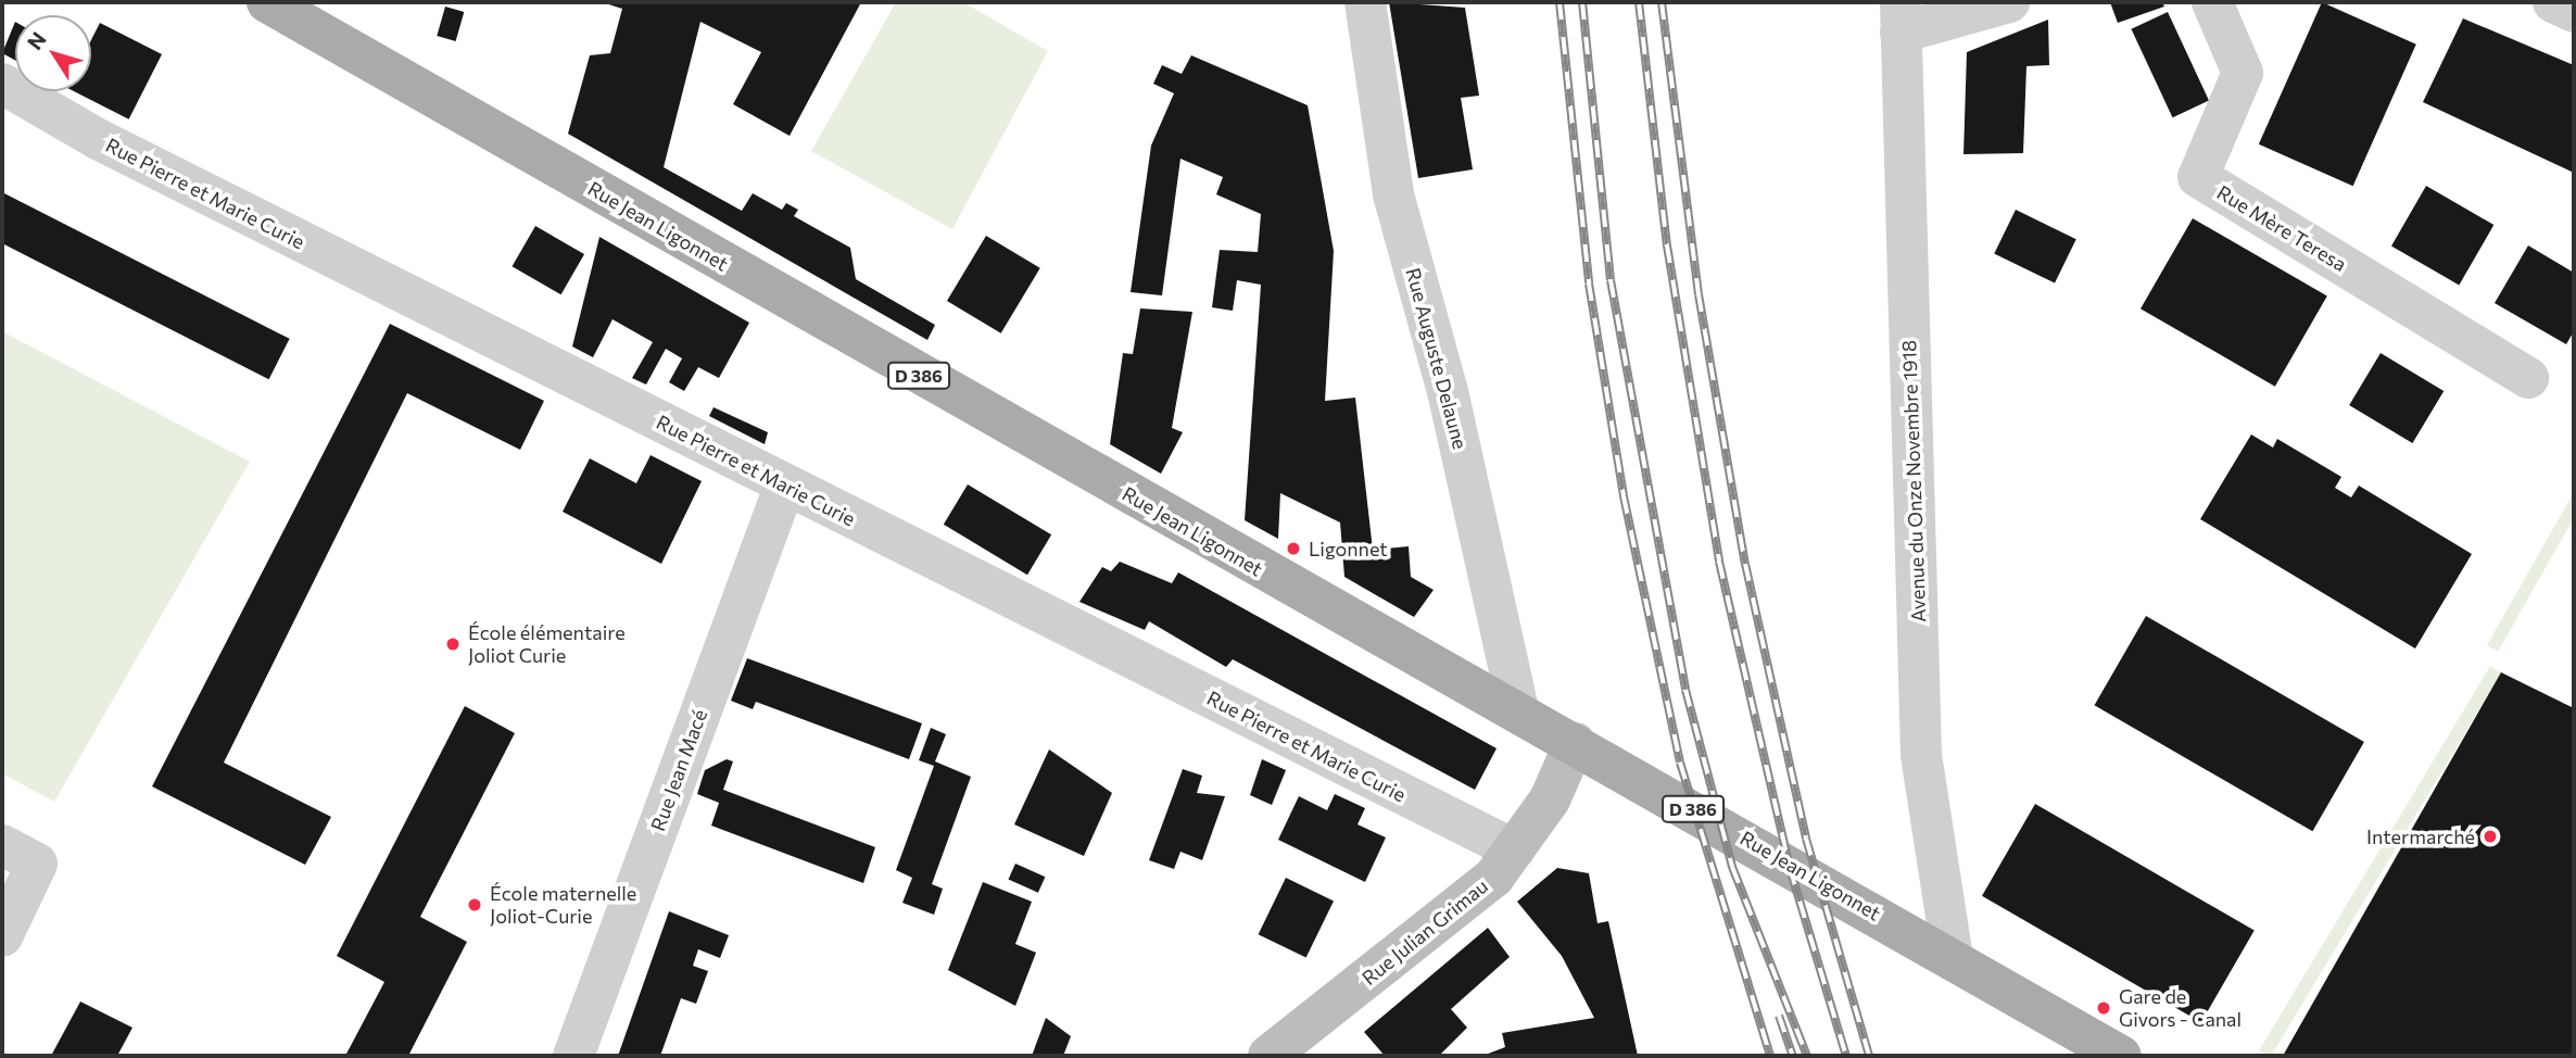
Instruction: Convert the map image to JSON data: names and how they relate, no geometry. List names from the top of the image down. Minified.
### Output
{"streets":{"main road":["Rue Jean Ligonnet","D 386"],"street":["Rue Pierre et Marie Curie","Rue Mère Teresa","Rue Auguste Delaune","Avenue du Onze Novembre 1918","Rue Jean Macé","Rue Julian Grimau"]},"crossings":[["Rue Pierre et Marie Curie","Rue Jean Macé"],["Rue Pierre et Marie Curie","Rue Julian Grimau"],["Rue Jean Ligonnet","Rue Auguste Delaune"],["Rue Jean Ligonnet","Avenue du Onze Novembre 1918"],["Rue Jean Ligonnet","Rue Julian Grimau"]],"places":["Ligonnet","École élémentaire Joliot Curie","Intermarché","École maternelle Joliot-Curie","Gare de Givors - Canal"],"north":"top left"}
